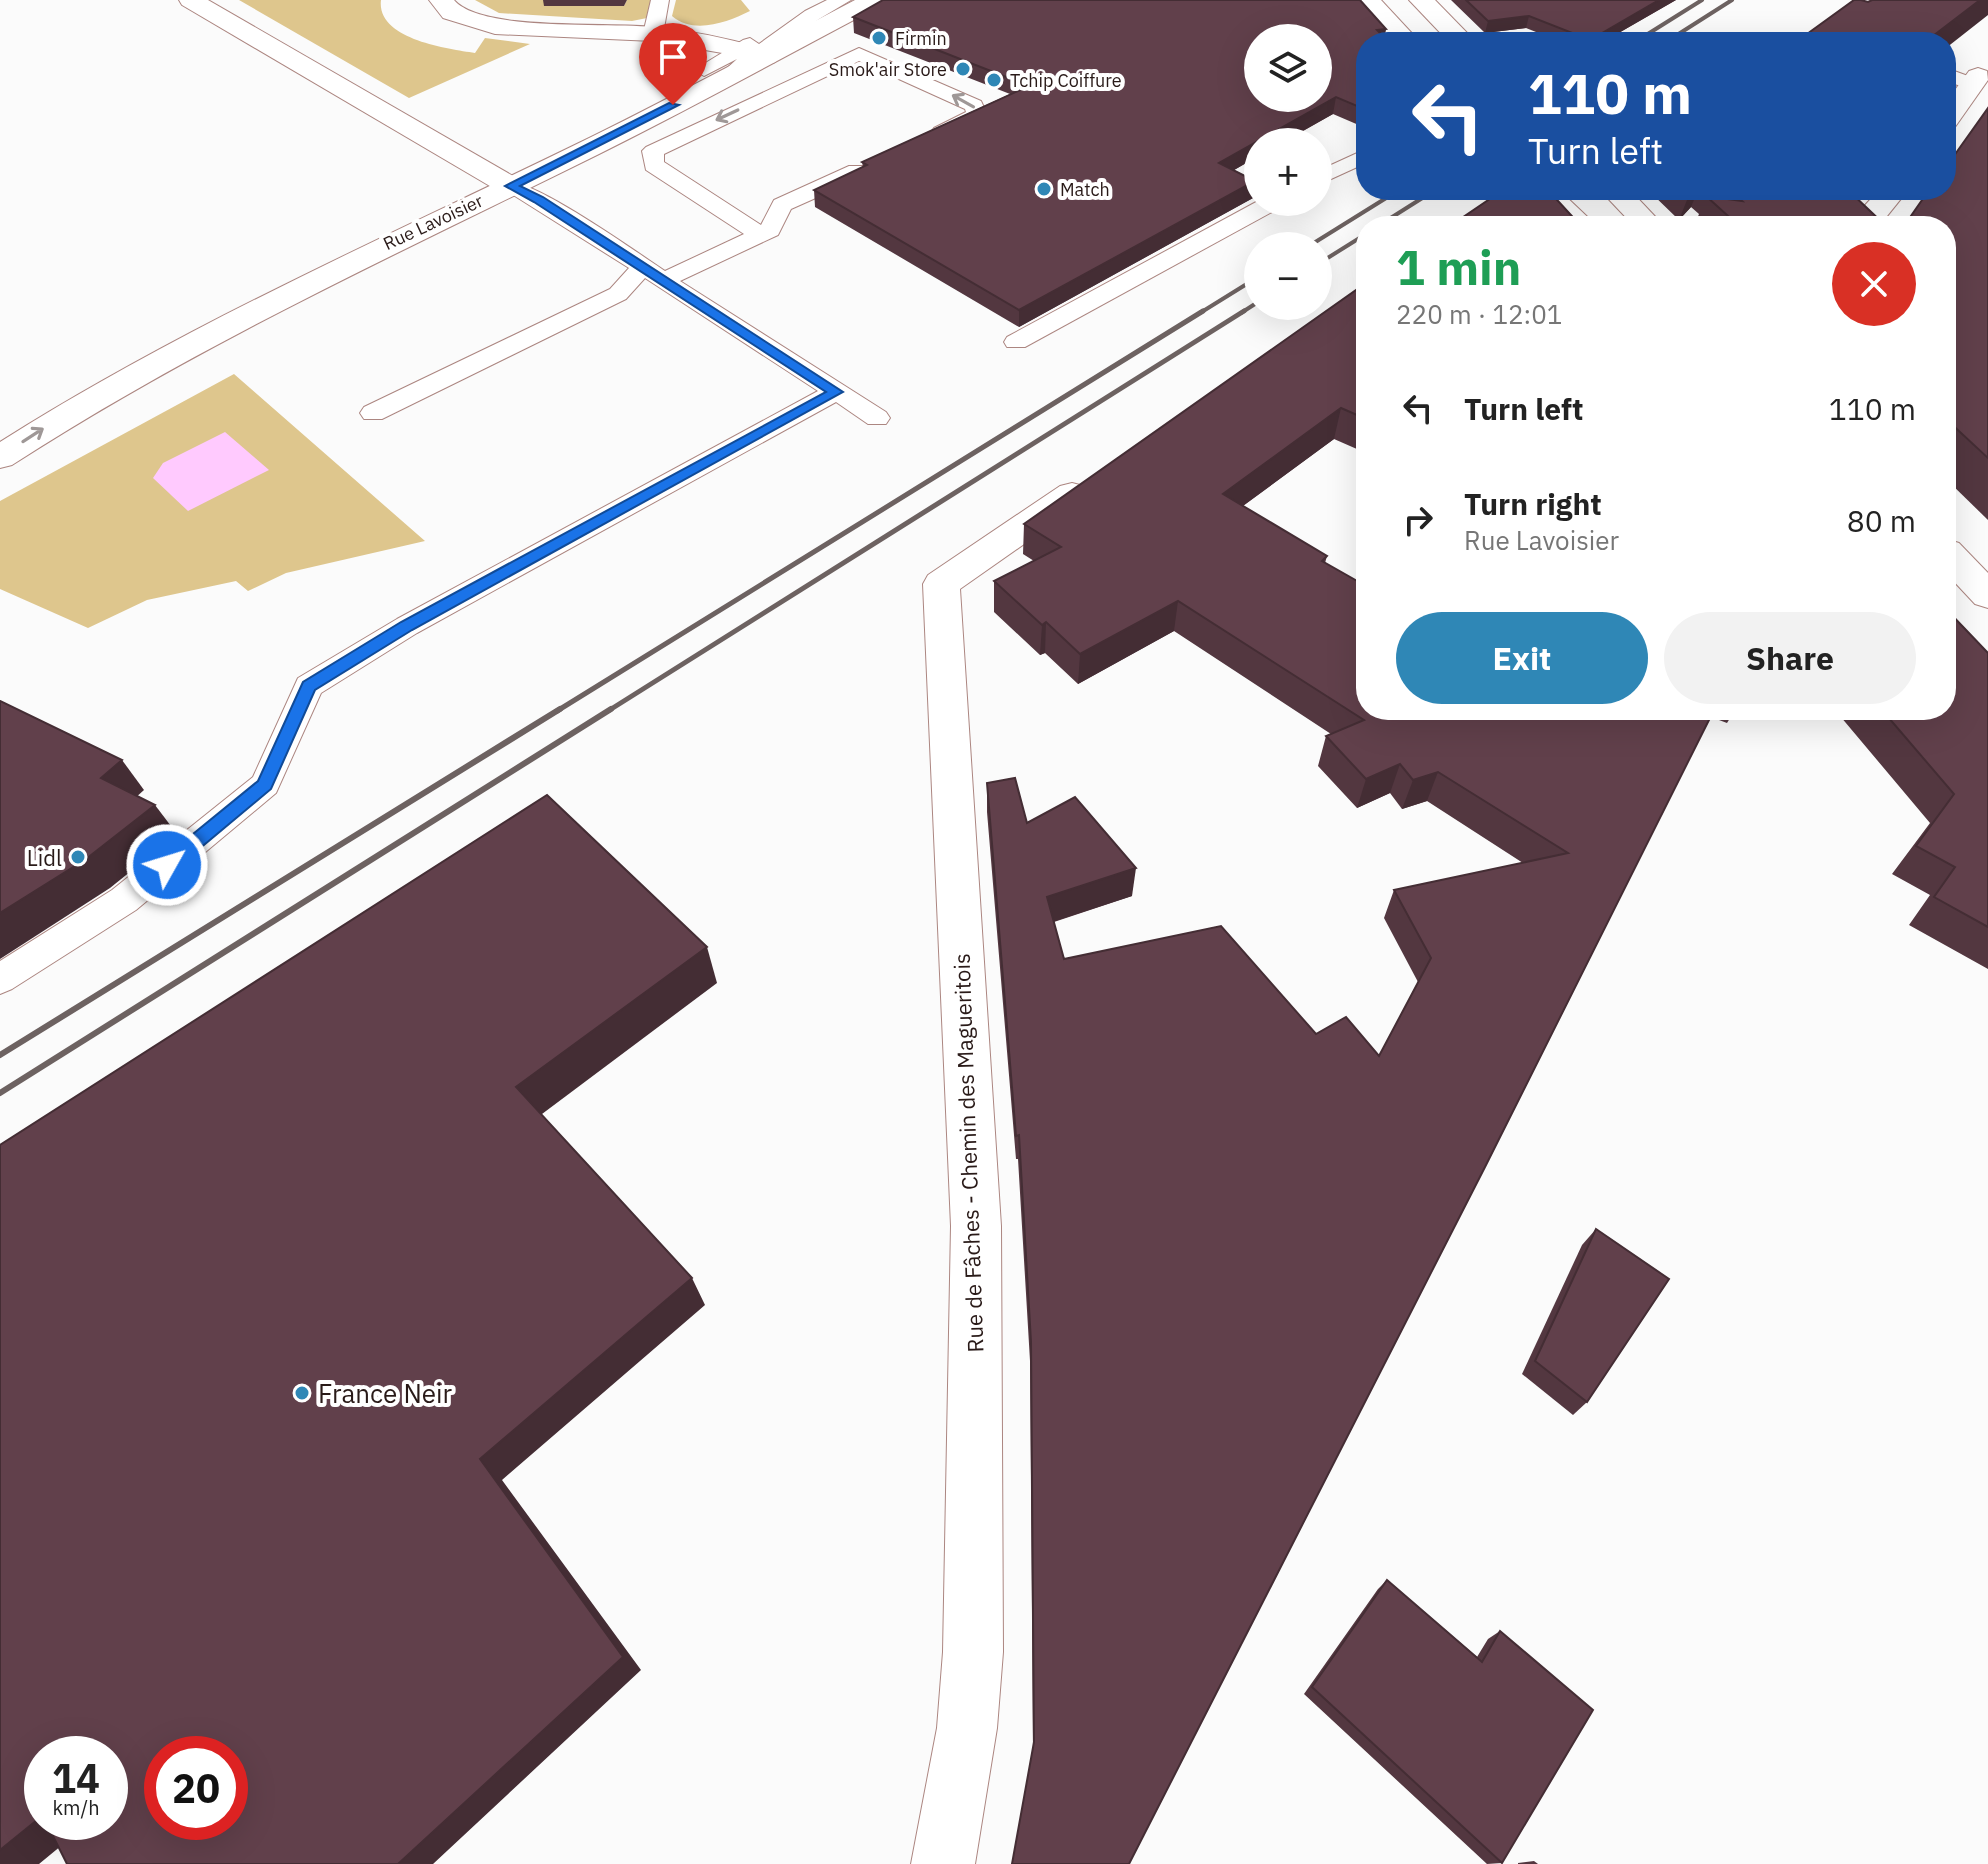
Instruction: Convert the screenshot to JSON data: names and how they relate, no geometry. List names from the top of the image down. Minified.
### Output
{"streets":{"street":["Rue Lavoisier","Rue de Fâches - Chemin des Magueritois"]},"places":["Firmin","Smok'air Store","Tchip Coiffure","Match","Lidl","France Neir"],"page":{"map_buttons":["+","−"],"turn":["110 m","Turn left"],"heading":["1 min","220 m · 12:01"],"list":[{"name":"Turn left","value":"110 m"},{"name":"Turn right","note":"Rue Lavoisier","value":"80 m"}],"buttons":["Exit","Share"],"speed":"14 km/h","limit":"20"}}
